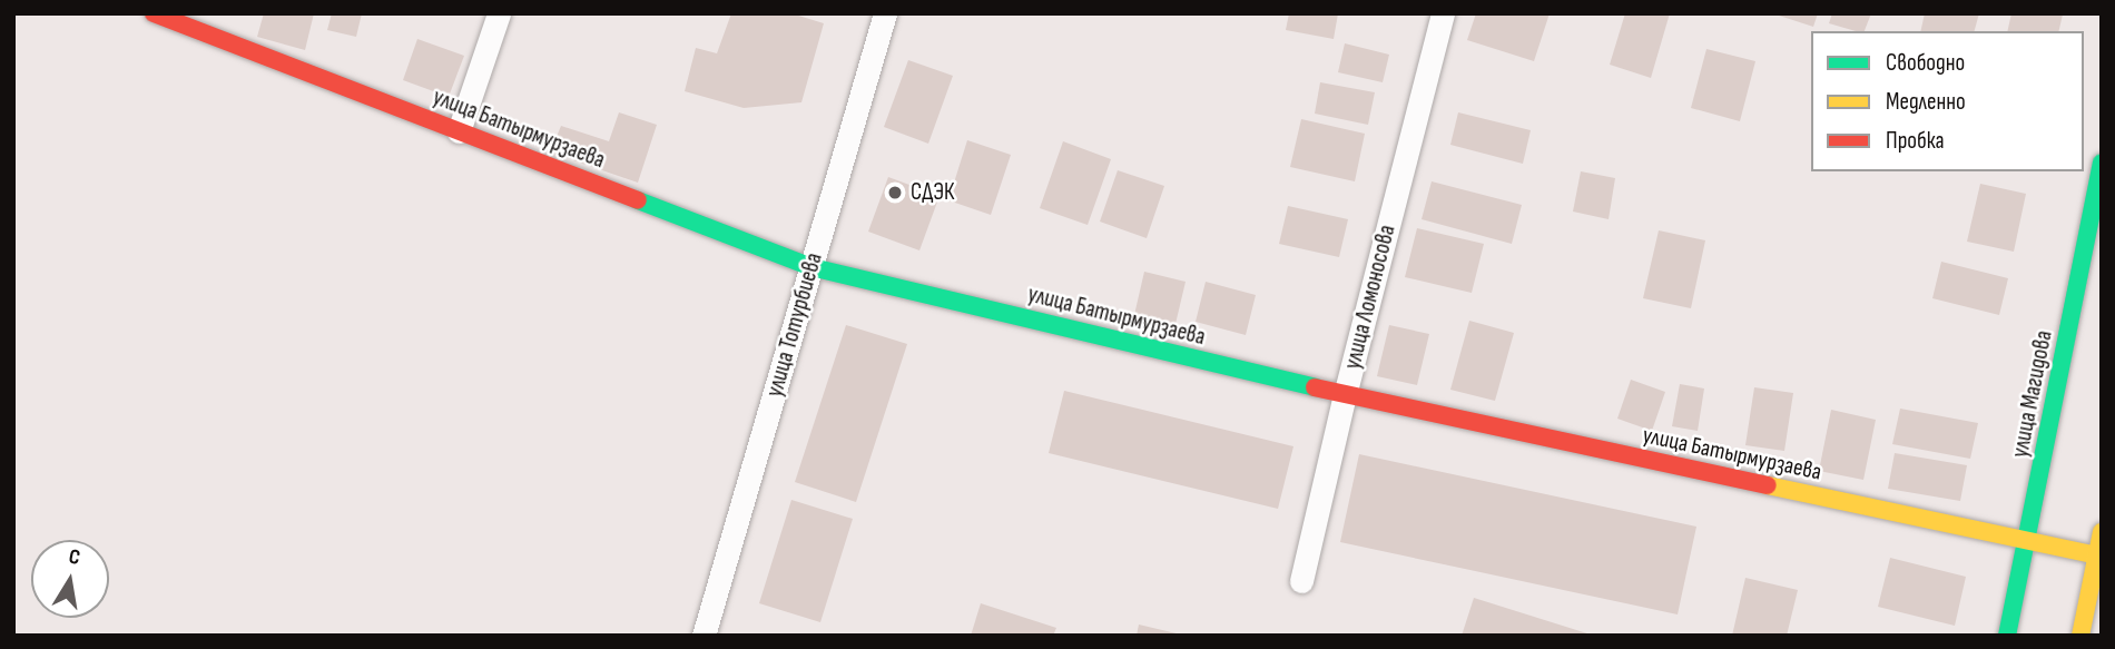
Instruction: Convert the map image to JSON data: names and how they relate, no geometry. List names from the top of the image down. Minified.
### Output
{"streets":{"street":["улица Батырмурзаева","улица Ломоносова","улица Тотурбиева","улица Магидова"]},"crossings":[["улица Батырмурзаева","улица Ломоносова"],["улица Батырмурзаева","улица Тотурбиева"],["улица Батырмурзаева","улица Магидова"]],"places":["СДЭК"],"legend":["Свободно","Медленно","Пробка"],"north":"top"}
